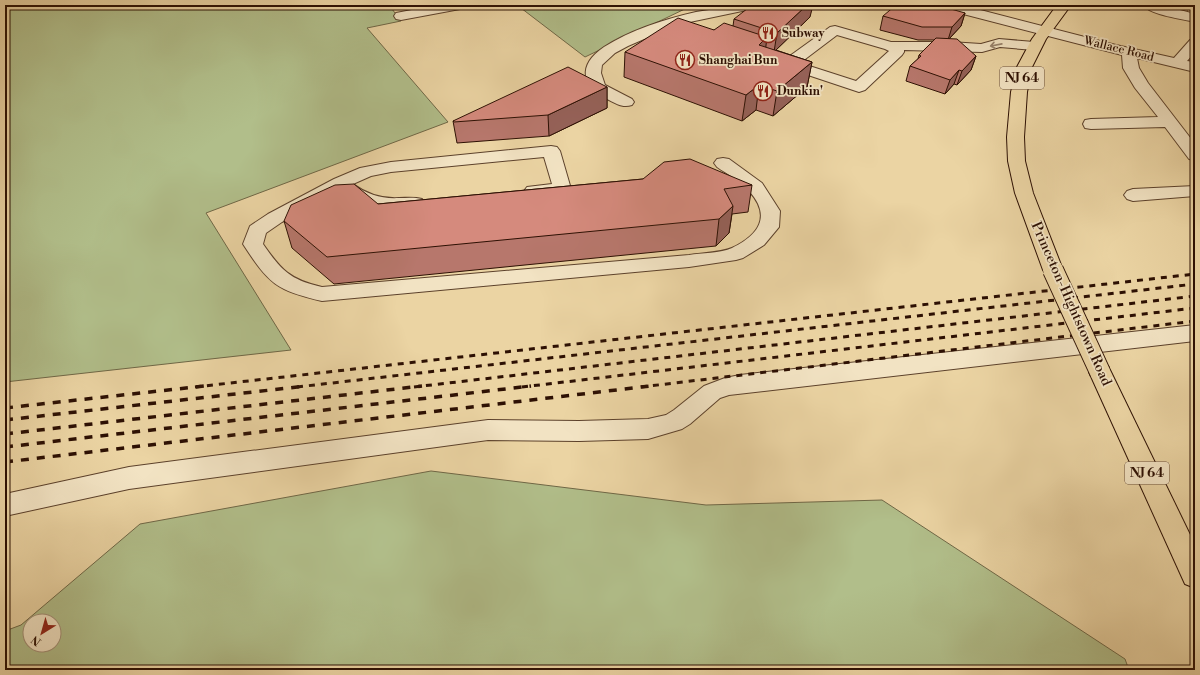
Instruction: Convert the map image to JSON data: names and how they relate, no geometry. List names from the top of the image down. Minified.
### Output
{"streets":{"main road":["NJ 64","Princeton-Hightstown Road"],"street":["Wallace Road"]},"crossings":[["Wallace Road","Princeton-Hightstown Road"]],"places":{"restaurant":["Subway","Shanghai Bun","Dunkin'"]},"north":"bottom left"}
